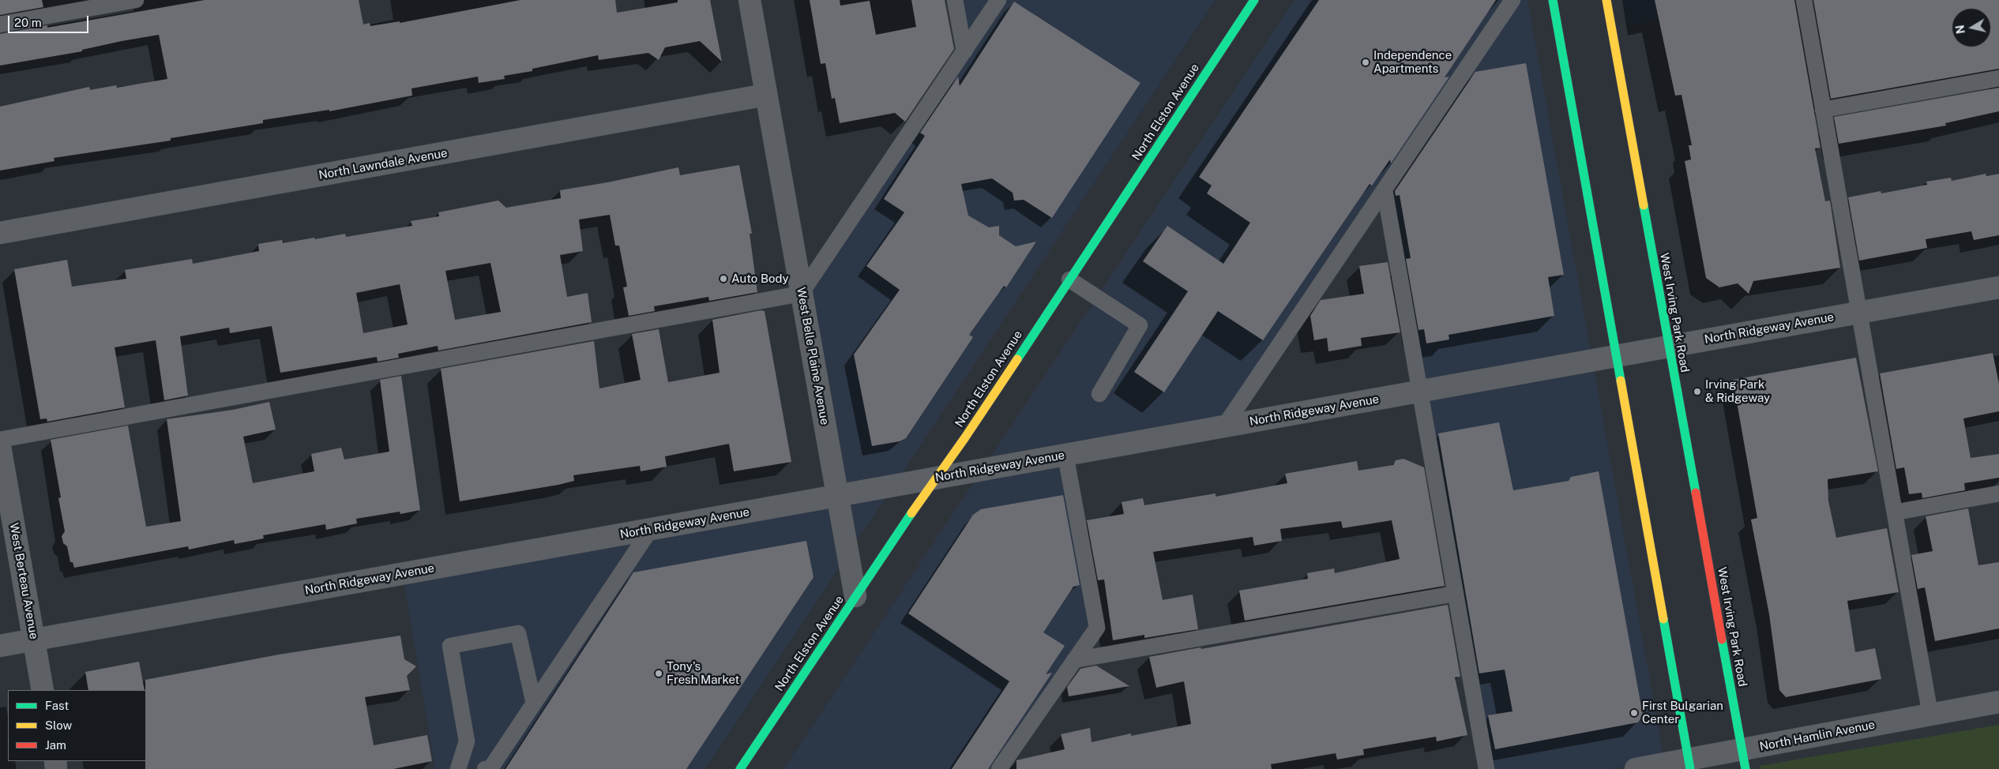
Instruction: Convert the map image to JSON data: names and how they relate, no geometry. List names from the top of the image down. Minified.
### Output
{"streets":{"main road":["North Elston Avenue","West Irving Park Road"],"street":["North Lawndale Avenue","North Ridgeway Avenue","West Belle Plaine Avenue","West Berteau Avenue","North Hamlin Avenue"]},"crossings":[["North Elston Avenue","North Ridgeway Avenue"],["North Elston Avenue","West Belle Plaine Avenue"],["North Lawndale Avenue","West Belle Plaine Avenue"],["West Irving Park Road","North Ridgeway Avenue"],["West Irving Park Road","North Hamlin Avenue"],["North Ridgeway Avenue","West Belle Plaine Avenue"],["North Ridgeway Avenue","West Berteau Avenue"]],"places":["Independence Apartments","Auto Body","Irving Park & Ridgeway","Tony's Fresh Market","First Bulgarian Center"],"legend":["Fast","Slow","Jam"],"scale_bar":"20 m","north":"left"}
